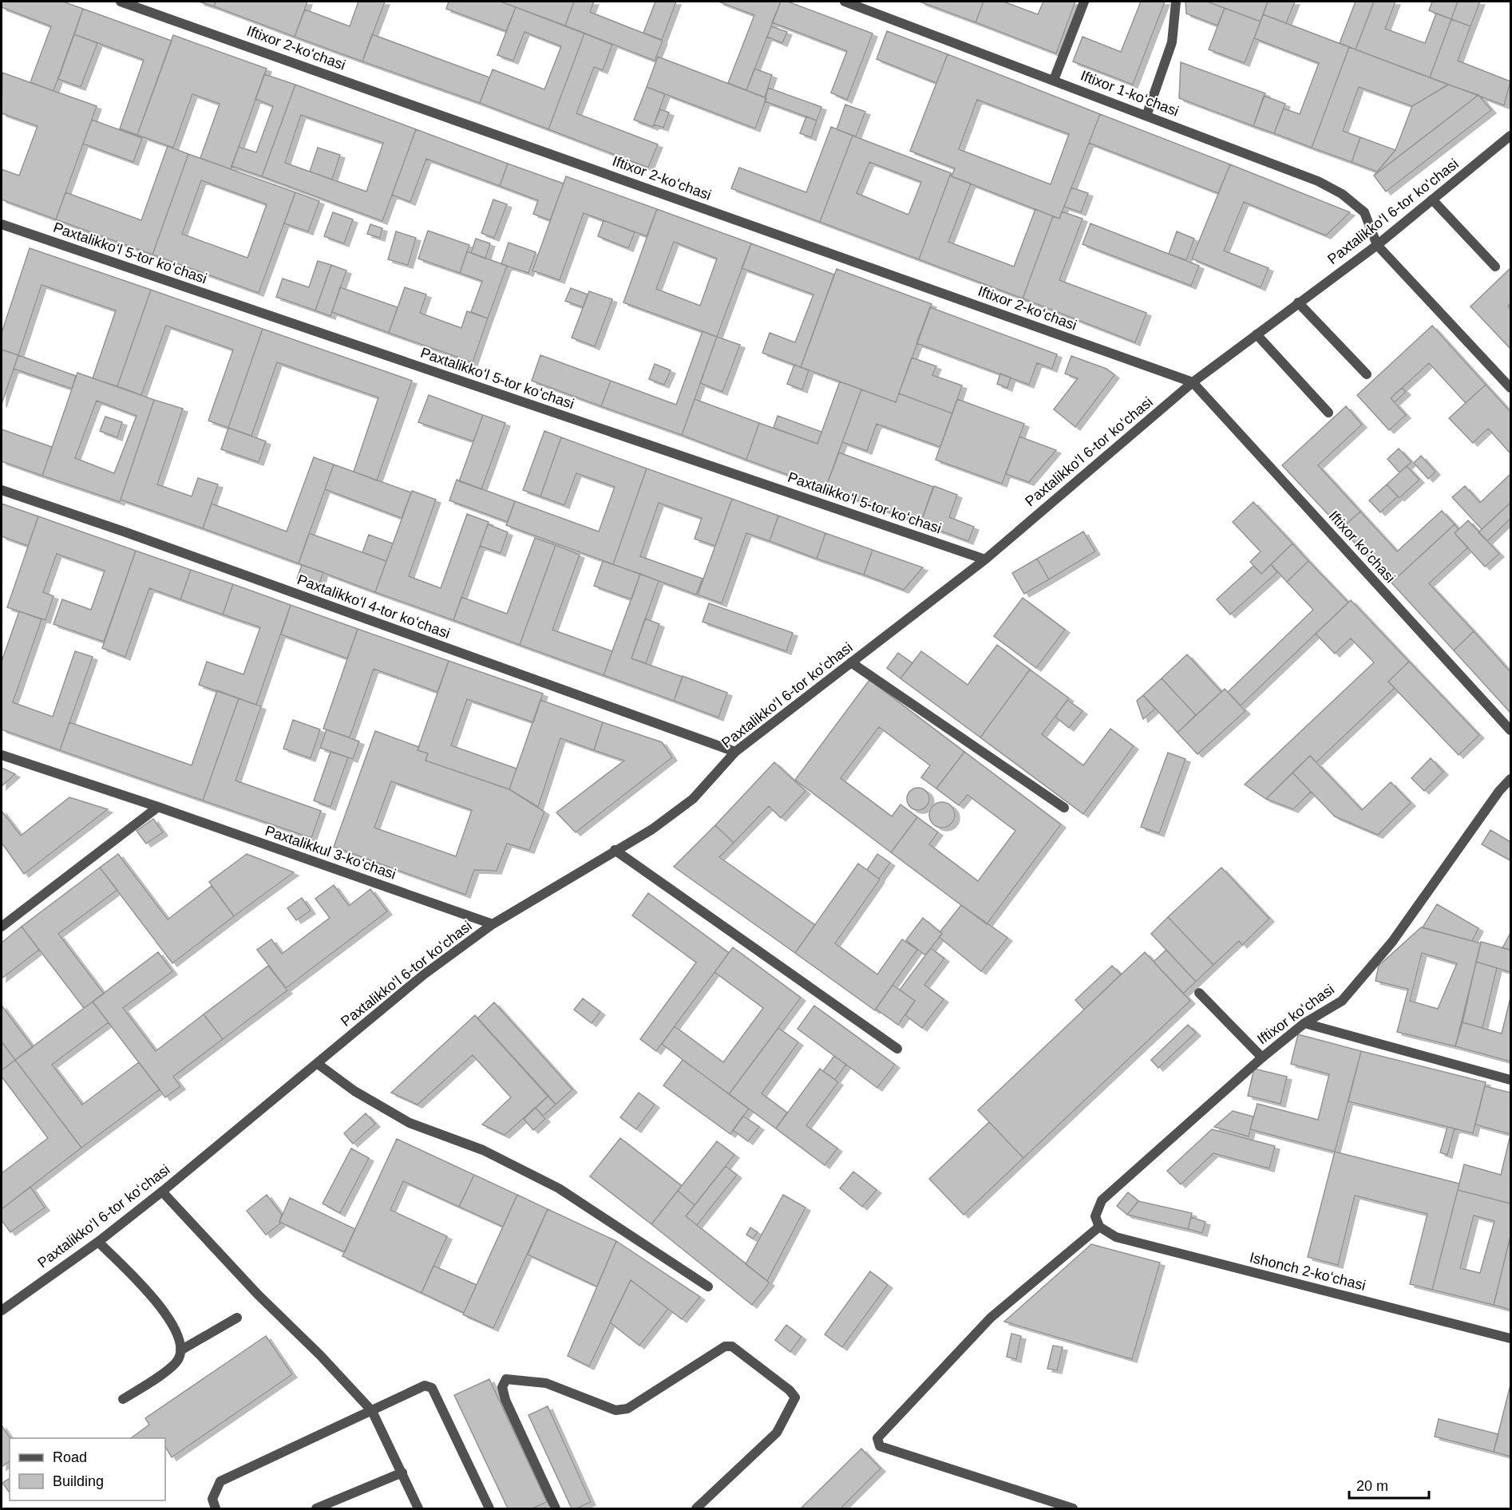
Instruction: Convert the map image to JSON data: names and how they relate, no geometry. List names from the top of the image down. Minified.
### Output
{"streets":{"street":["Iftixor 2-koʻchasi","Iftixor 1-koʻchasi","Paxtalikkoʻl 6-tor koʻchasi","Paxtalikkoʻl 5-tor koʻchasi","Iftixor koʻchasi","Paxtalikkoʻl 4-tor koʻchasi","Paxtalikkul 3-koʻchasi","Ishonch 2-koʻchasi"]},"crossings":[["Iftixor 2-koʻchasi","Paxtalikkoʻl 6-tor koʻchasi"],["Iftixor 2-koʻchasi","Iftixor koʻchasi"],["Iftixor 1-koʻchasi","Paxtalikkoʻl 6-tor koʻchasi"],["Paxtalikkoʻl 6-tor koʻchasi","Paxtalikkoʻl 5-tor koʻchasi"],["Paxtalikkoʻl 6-tor koʻchasi","Iftixor koʻchasi"],["Paxtalikkoʻl 6-tor koʻchasi","Paxtalikkoʻl 4-tor koʻchasi"],["Paxtalikkoʻl 6-tor koʻchasi","Paxtalikkul 3-koʻchasi"],["Iftixor koʻchasi","Ishonch 2-koʻchasi"]],"legend":["Road","Building"],"scale_bar":"20 m"}
